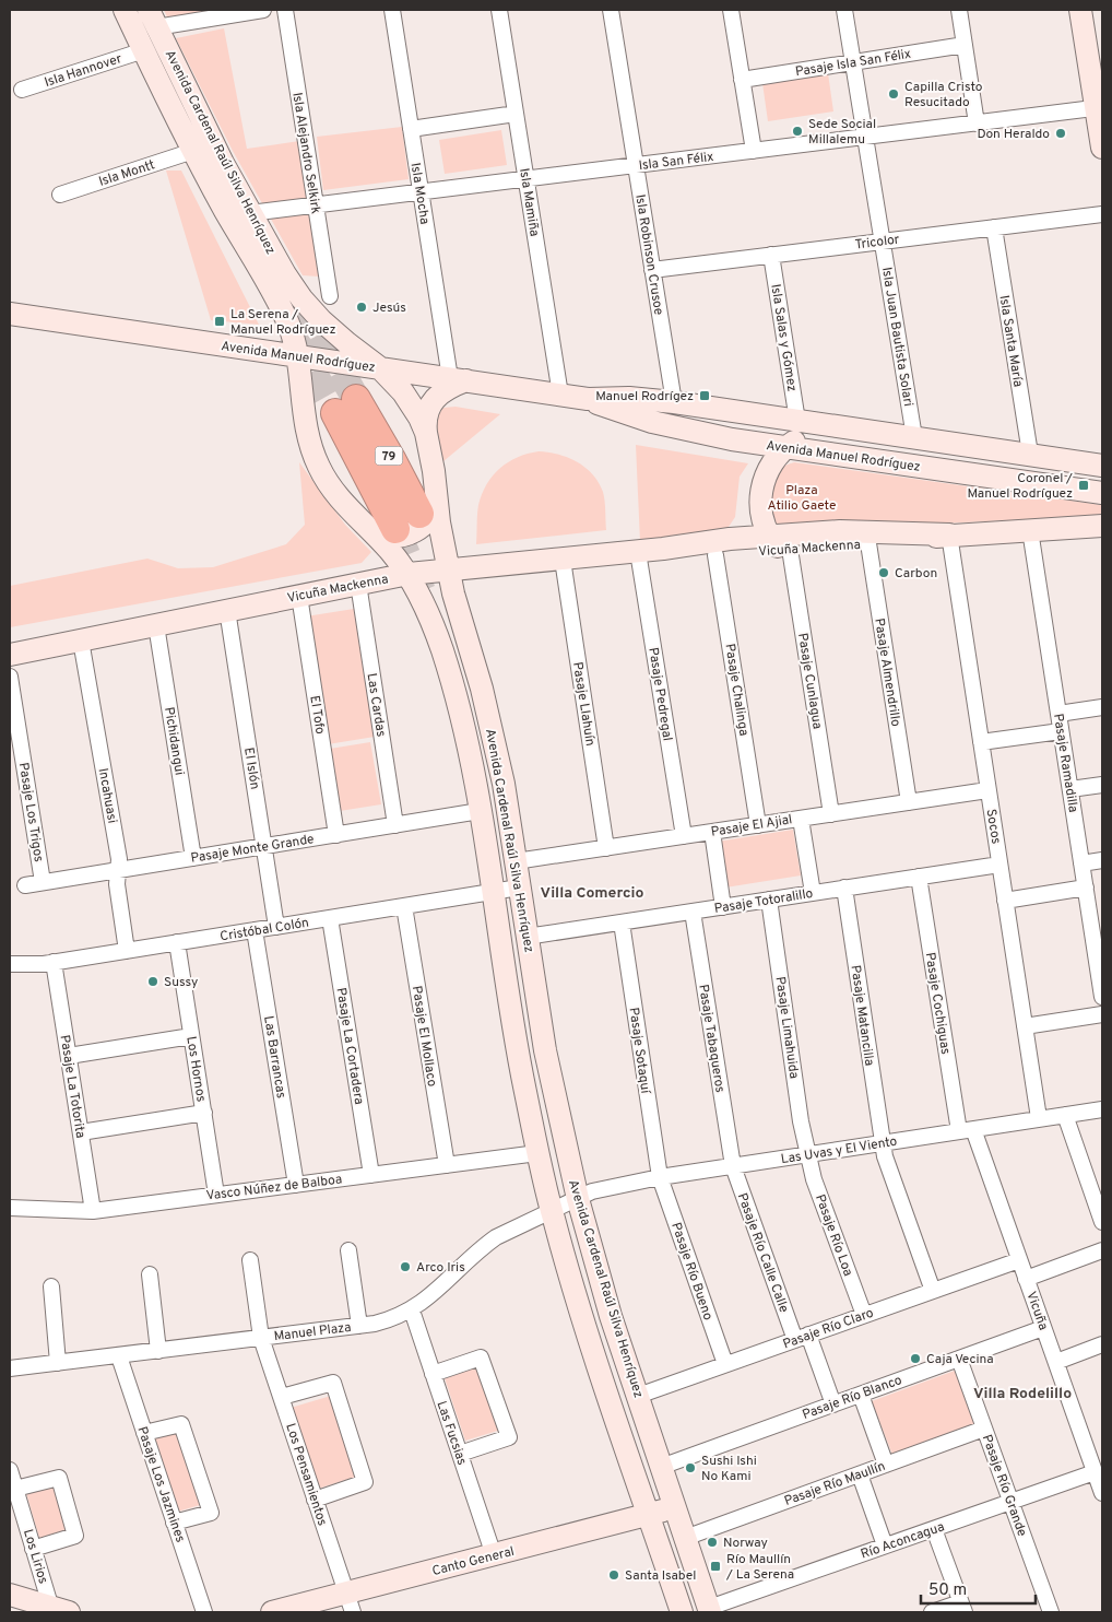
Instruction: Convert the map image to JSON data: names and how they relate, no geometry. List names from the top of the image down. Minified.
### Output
{"streets":{"highway":["79"],"main road":["Avenida Cardenal Raúl Silva Henríquez","Avenida Manuel Rodríguez","Vicuña Mackenna","Canto General"],"street":["Pasaje Isla San Félix","Isla Hannover","Isla Alejandro Selkirk","Isla San Félix","Isla Montt","Isla Mocha","Isla Mamiña","Tricolor","Isla Robinson Crusoe","Isla Juan Bautista Solari","Isla Salas y Gómez","Isla Santa María","Pasaje Almendrillo","Pasaje Cunlagua","Pasaje Chalinga","Pasaje Pedregal","Pasaje Llahuín","Las Cardas","El Tofo","Pichidangui","Pasaje Ramadilla","El Islón","Incahuasi","Pasaje Los Trigos","Pasaje El Ajial","Socos","Pasaje Monte Grande","Pasaje Totoralillo","Cristóbal Colón","Pasaje Cochiguas","Pasaje Matancilla","Pasaje Limahuida","Pasaje El Mollaco","Pasaje Tabaqueros","Pasaje La Cortadera","Pasaje Sotaquí","Las Barrancas","Los Hornos","Pasaje La Totorita","Las Uvas y El Viento","Vasco Núñez de Balboa","Pasaje Río Loa","Pasaje Río Calle Calle","Pasaje Río Bueno","Vicuña","Pasaje Río Claro","Manuel Plaza","Pasaje Río Blanco","Las Fucsias","Los Pensamientos","Pasaje Río Maullín","Pasaje Los Jazmines","Pasaje Río Grande","Río Aconcagua","Los Lirios"]},"crossings":[["Pasaje Isla San Félix","Isla Juan Bautista Solari"],["Isla Hannover","Avenida Cardenal Raúl Silva Henríquez"],["Avenida Cardenal Raúl Silva Henríquez","Isla San Félix"],["Avenida Cardenal Raúl Silva Henríquez","Isla Montt"],["Avenida Cardenal Raúl Silva Henríquez","Avenida Manuel Rodríguez"],["Avenida Cardenal Raúl Silva Henríquez","79"],["Avenida Cardenal Raúl Silva Henríquez","Vicuña Mackenna"],["Avenida Cardenal Raúl Silva Henríquez","Pasaje El Ajial"],["Avenida Cardenal Raúl Silva Henríquez","Pasaje Monte Grande"],["Avenida Cardenal Raúl Silva Henríquez","Pasaje Totoralillo"],["Avenida Cardenal Raúl Silva Henríquez","Cristóbal Colón"],["Avenida Cardenal Raúl Silva Henríquez","Las Uvas y El Viento"],["Avenida Cardenal Raúl Silva Henríquez","Vasco Núñez de Balboa"],["Avenida Cardenal Raúl Silva Henríquez","Pasaje Río Claro"],["Avenida Cardenal Raúl Silva Henríquez","Manuel Plaza"],["Avenida Cardenal Raúl Silva Henríquez","Pasaje Río Blanco"],["Avenida Cardenal Raúl Silva Henríquez","Pasaje Río Maullín"],["Avenida Cardenal Raúl Silva Henríquez","Río Aconcagua"],["Avenida Cardenal Raúl Silva Henríquez","Canto General"],["Isla Alejandro Selkirk","Isla San Félix"],["Isla San Félix","Isla Mocha"],["Isla San Félix","Isla Mamiña"],["Isla San Félix","Isla Robinson Crusoe"],["Isla San Félix","Isla Juan Bautista Solari"],["Isla Mocha","Avenida Manuel Rodríguez"],["Isla Mamiña","Avenida Manuel Rodríguez"],["Tricolor","Isla Robinson Crusoe"],["Tricolor","Isla Juan Bautista Solari"],["Tricolor","Isla Salas y Gómez"],["Tricolor","Isla Santa María"],["Isla Robinson Crusoe","Avenida Manuel Rodríguez"],["Isla Juan Bautista Solari","Avenida Manuel Rodríguez"],["Isla Salas y Gómez","Avenida Manuel Rodríguez"],["Isla Santa María","Avenida Manuel Rodríguez"],["Vicuña Mackenna","Pasaje Almendrillo"],["Vicuña Mackenna","Pasaje Cunlagua"],["Vicuña Mackenna","Pasaje Chalinga"],["Vicuña Mackenna","Pasaje Pedregal"],["Vicuña Mackenna","Pasaje Llahuín"],["Vicuña Mackenna","Las Cardas"],["Vicuña Mackenna","El Tofo"],["Vicuña Mackenna","Pichidangui"],["Vicuña Mackenna","Pasaje Ramadilla"],["Vicuña Mackenna","El Islón"],["Vicuña Mackenna","Incahuasi"],["Vicuña Mackenna","Socos"],["Pasaje Almendrillo","Pasaje El Ajial"],["Pasaje Cunlagua","Pasaje El Ajial"],["Pasaje Chalinga","Pasaje El Ajial"],["Pasaje Pedregal","Pasaje El Ajial"],["Pasaje Llahuín","Pasaje El Ajial"],["Las Cardas","Pasaje Monte Grande"],["El Tofo","Pasaje Monte Grande"],["Pichidangui","Pasaje Monte Grande"],["El Islón","Pasaje Monte Grande"],["El Islón","Cristóbal Colón"],["Incahuasi","Pasaje Monte Grande"],["Incahuasi","Cristóbal Colón"],["Pasaje Los Trigos","Pasaje Monte Grande"],["Pasaje El Ajial","Socos"],["Socos","Pasaje Totoralillo"],["Socos","Las Uvas y El Viento"],["Pasaje Totoralillo","Pasaje Cochiguas"],["Pasaje Totoralillo","Pasaje Matancilla"],["Pasaje Totoralillo","Pasaje Limahuida"],["Pasaje Totoralillo","Pasaje Tabaqueros"],["Pasaje Totoralillo","Pasaje Sotaquí"],["Cristóbal Colón","Pasaje El Mollaco"],["Cristóbal Colón","Pasaje La Cortadera"],["Cristóbal Colón","Las Barrancas"],["Cristóbal Colón","Los Hornos"],["Cristóbal Colón","Pasaje La Totorita"],["Pasaje Cochiguas","Las Uvas y El Viento"],["Pasaje Cochiguas","Vicuña"],["Pasaje Matancilla","Las Uvas y El Viento"],["Pasaje Limahuida","Las Uvas y El Viento"],["Pasaje Limahuida","Pasaje Río Loa"],["Pasaje El Mollaco","Vasco Núñez de Balboa"],["Pasaje Tabaqueros","Las Uvas y El Viento"],["Pasaje Tabaqueros","Pasaje Río Calle Calle"],["Pasaje La Cortadera","Vasco Núñez de Balboa"],["Pasaje Sotaquí","Las Uvas y El Viento"],["Pasaje Sotaquí","Pasaje Río Bueno"],["Las Barrancas","Vasco Núñez de Balboa"],["Los Hornos","Vasco Núñez de Balboa"],["Pasaje La Totorita","Vasco Núñez de Balboa"],["Las Uvas y El Viento","Pasaje Río Loa"],["Las Uvas y El Viento","Pasaje Río Calle Calle"],["Las Uvas y El Viento","Pasaje Río Bueno"],["Las Uvas y El Viento","Vicuña"],["Las Uvas y El Viento","Manuel Plaza"],["Pasaje Río Loa","Pasaje Río Claro"],["Pasaje Río Calle Calle","Pasaje Río Claro"],["Pasaje Río Calle Calle","Pasaje Río Blanco"],["Pasaje Río Bueno","Pasaje Río Claro"],["Vicuña","Pasaje Río Claro"],["Vicuña","Pasaje Río Blanco"],["Vicuña","Río Aconcagua"],["Manuel Plaza","Las Fucsias"],["Manuel Plaza","Los Pensamientos"],["Manuel Plaza","Pasaje Los Jazmines"],["Pasaje Río Blanco","Pasaje Río Grande"],["Las Fucsias","Canto General"],["Los Pensamientos","Canto General"],["Pasaje Río Maullín","Pasaje Río Grande"],["Pasaje Río Grande","Río Aconcagua"]],"districts":["Villa Comercio","Villa Rodelillo"],"parks":["Plaza Atilio Gaete"],"places":{"other":["Capilla Cristo Resucitado","Sede Social Millalemu","Don Heraldo","Jesús","Carbon","Sussy","Arco Iris","Caja Vecina","Sushi Ishi No Kami","Norway","Santa Isabel"],"transit":["La Serena / Manuel Rodríguez","Manuel Rodrígez","Coronel / Manuel Rodríguez","Río Maullín / La Serena"]},"scale_bar":"50 m"}
